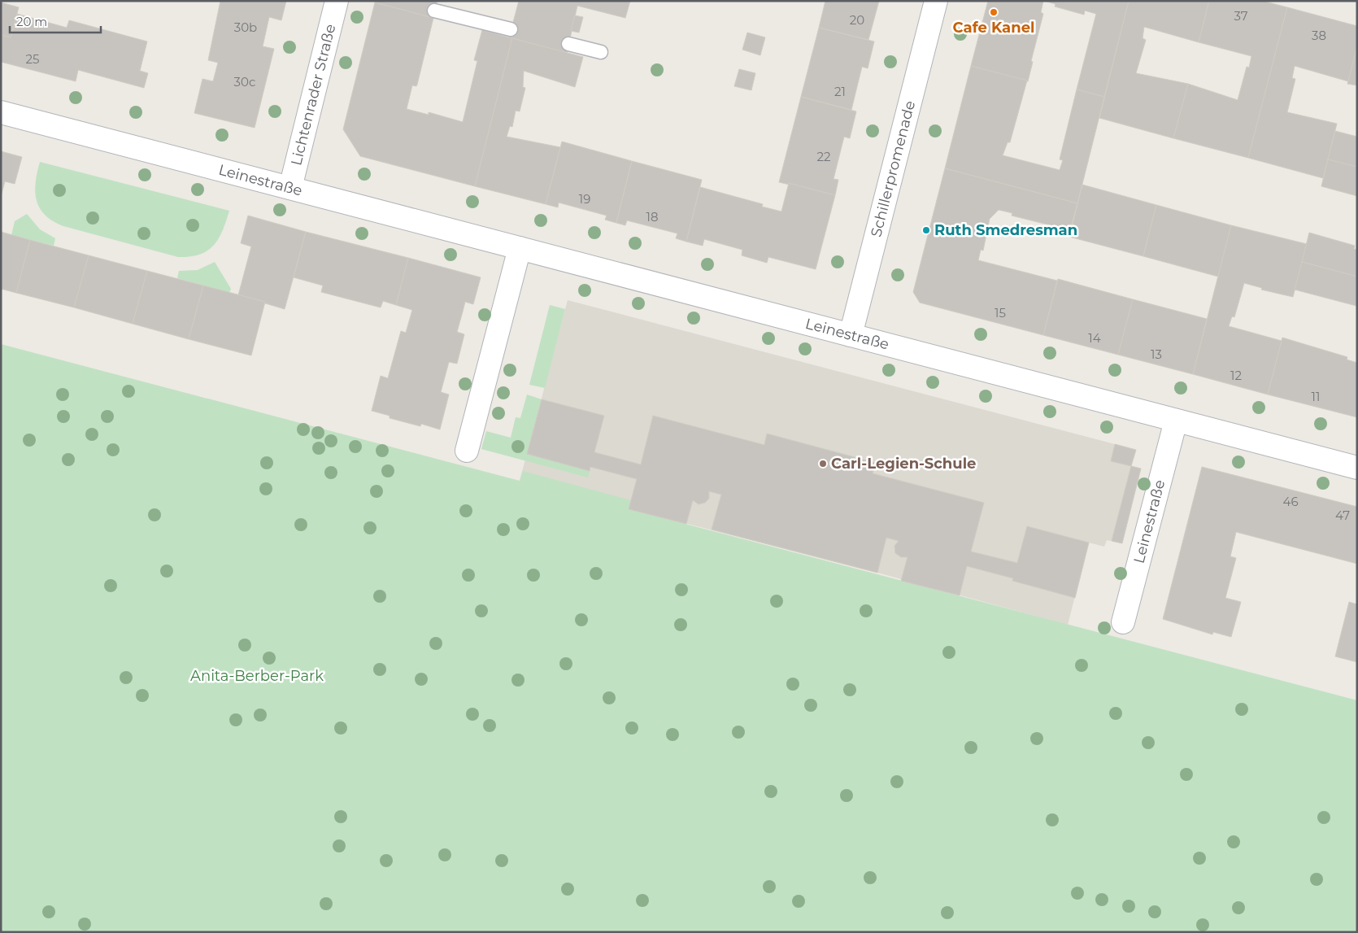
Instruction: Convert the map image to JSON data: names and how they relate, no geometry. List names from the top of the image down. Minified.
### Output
{"streets":{"street":["Lichtenrader Straße","Schillerpromenade","Leinestraße"]},"crossings":[["Lichtenrader Straße","Leinestraße"],["Schillerpromenade","Leinestraße"]],"parks":["Anita-Berber-Park"],"places":["Cafe Kanel","Ruth Smedresman","Carl-Legien-Schule"],"house_numbers":["37","20","30b","38","25","30c","21","22","19","18","15","14","13","12","11","46","47"],"scale_bar":"20 m"}
